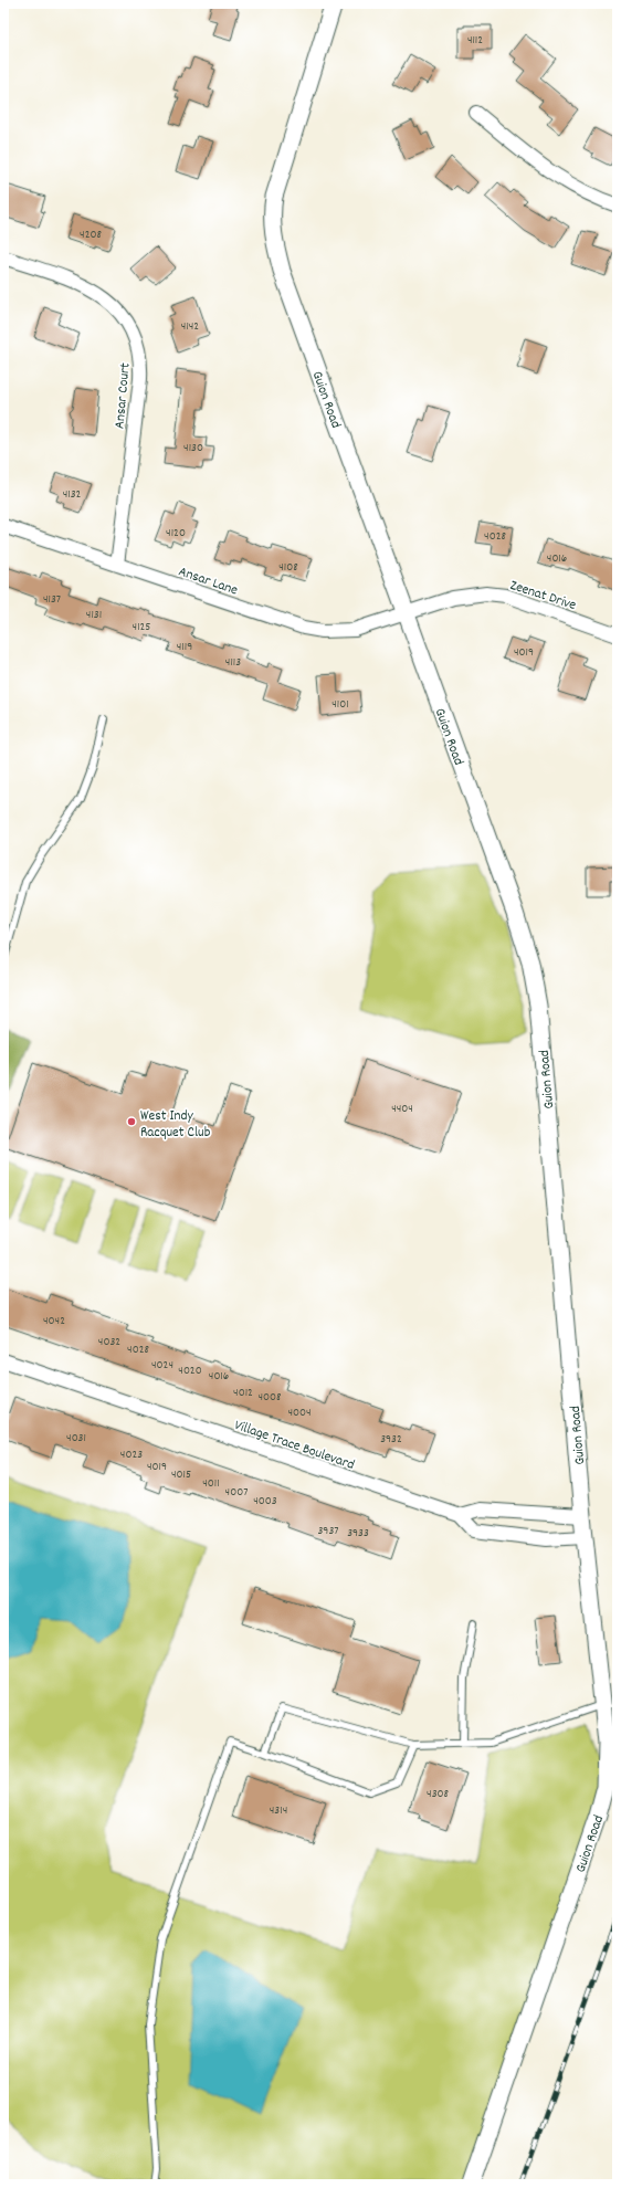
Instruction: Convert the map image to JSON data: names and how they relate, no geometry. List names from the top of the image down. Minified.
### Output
{"streets":{"street":["Ansar Court","Guion Road","Ansar Lane","Zeenat Drive","Village Trace Boulevard"]},"crossings":[["Ansar Court","Ansar Lane"],["Guion Road","Ansar Lane"],["Guion Road","Zeenat Drive"],["Ansar Lane","Zeenat Drive"]],"places":["West Indy Racquet Club"],"house_numbers":["4112","4208","4142","4130","4132","4120","4028","4016","4108","4137","4131","4125","4119","4019","4113","4101","4404","4042","4032","4028","4024","4020","4016","4012","4008","4004","4031","3932","4023","4019","4015","4011","4007","4003","3937","3933","4308","4314"]}
